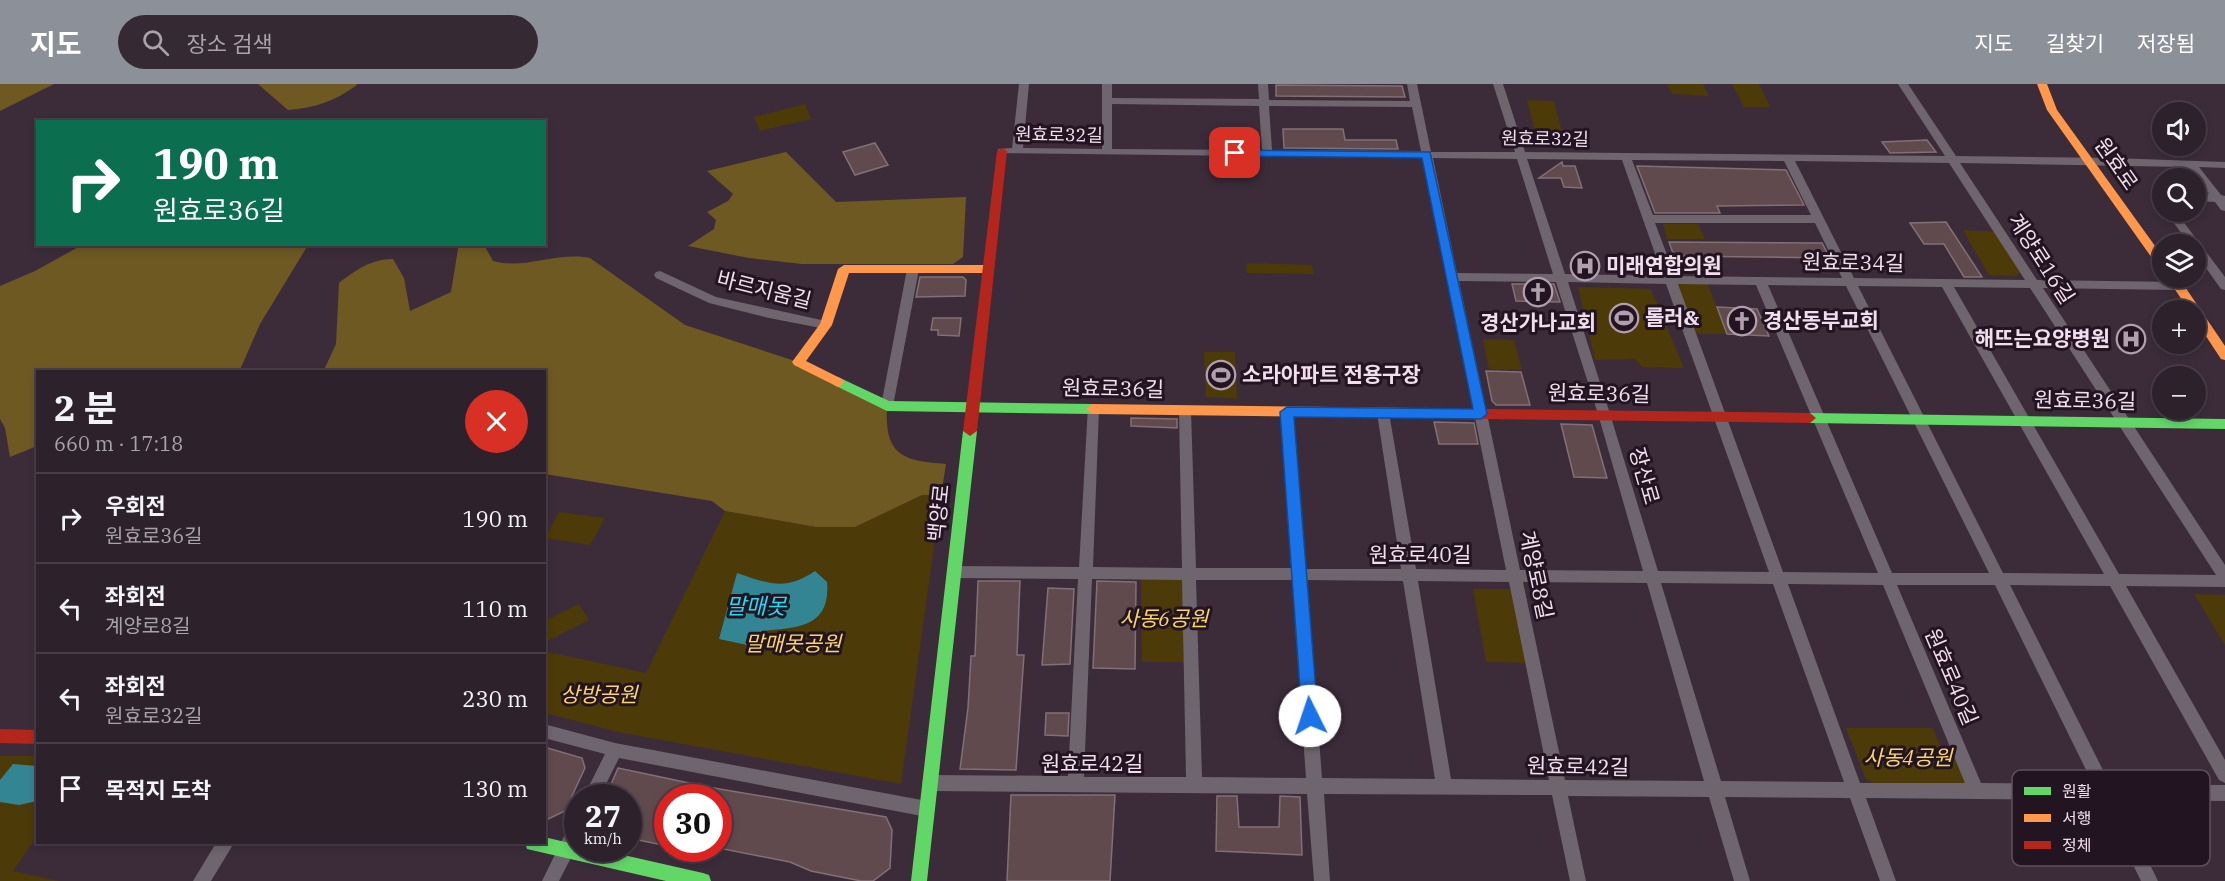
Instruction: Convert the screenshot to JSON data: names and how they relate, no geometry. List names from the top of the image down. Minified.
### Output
{"streets":{"street":["원효로32길","원효로","계양로16길","원효로34길","바르지움길","원효로36길","장산로","백양로","원효로40길","계양로8길","원효로42길"]},"crossings":[["원효로32길","원효로"],["원효로32길","계양로16길"],["원효로32길","장산로"],["원효로32길","백양로"],["원효로32길","계양로8길"],["계양로16길","원효로34길"],["계양로16길","원효로36길"],["원효로34길","장산로"],["원효로36길","장산로"],["원효로36길","백양로"],["원효로36길","원효로40길"],["원효로36길","계양로8길"],["장산로","원효로40길"],["장산로","원효로42길"],["백양로","원효로40길"],["백양로","원효로42길"],["원효로40길","계양로8길"],["원효로40길","원효로42길"],["계양로8길","원효로42길"]],"water":["말매못"],"parks":["사동6공원","말매못공원","상방공원","사동4공원"],"places":{"hospital":["미래연합의원","해뜨는요양병원"],"church":["경산가나교회","경산동부교회"],"sports":["롤러&","소라아파트 전용구장"]},"legend":["원활","서행","정체"],"page":{"header":"지도","search":"장소 검색","nav":["지도","길찾기","저장됨"],"map_buttons":["+","−"],"turn":["190 m","원효로36길"],"heading":["2 분","660 m · 17:18"],"list":[{"name":"우회전","note":"원효로36길","value":"190 m"},{"name":"좌회전","note":"계양로8길","value":"110 m"},{"name":"좌회전","note":"원효로32길","value":"230 m"},{"name":"목적지 도착","value":"130 m"}],"speed":"27 km/h","limit":"30"}}
